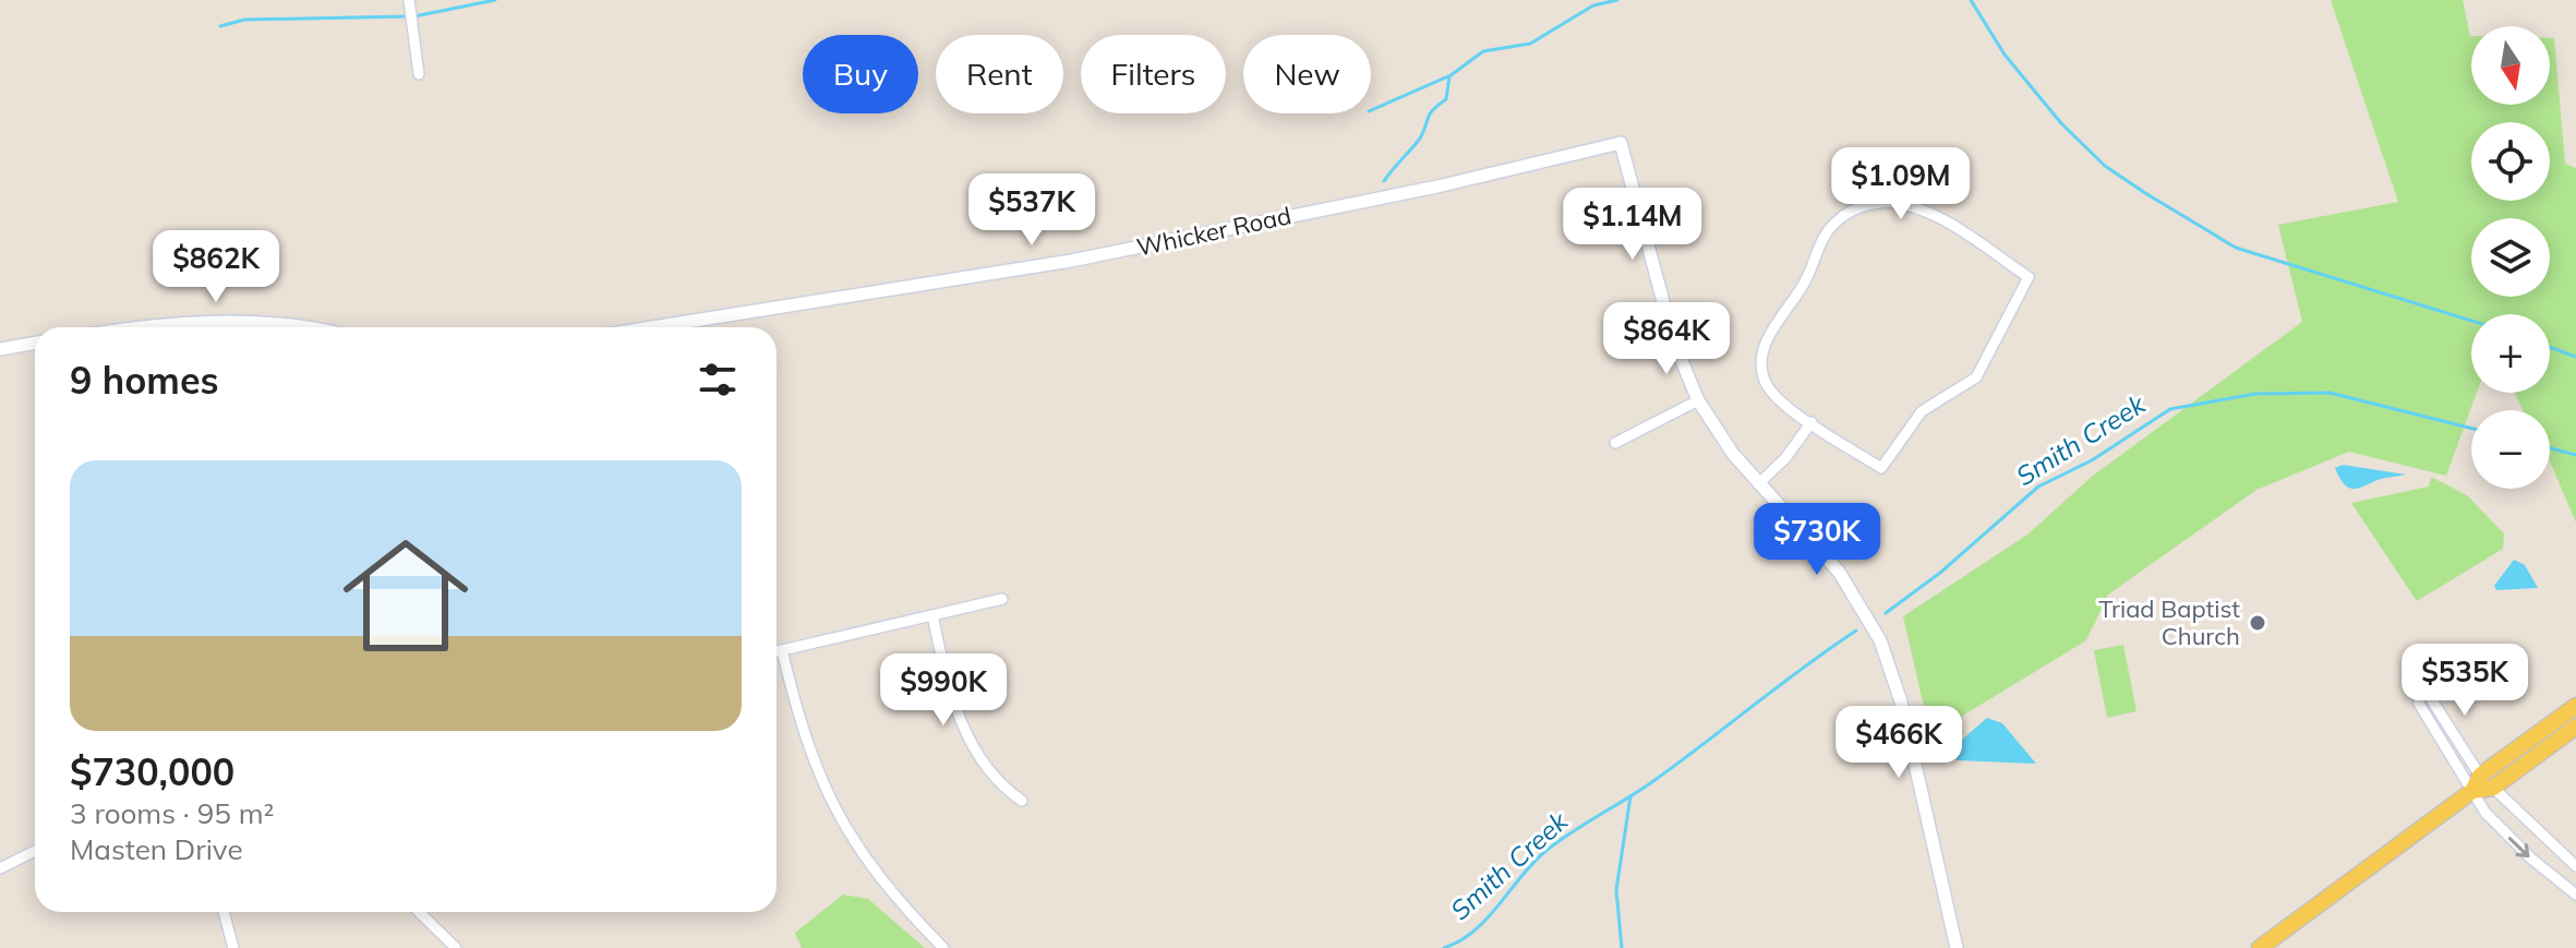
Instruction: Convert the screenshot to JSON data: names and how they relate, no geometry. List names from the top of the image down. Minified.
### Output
{"streets":{"street":["Whicker Road"]},"water":["Smith Creek"],"places":["Triad Baptist Church"],"north":"bottom","page":{"map_buttons":["+","−"],"chip":["Buy","Rent","Filters","New"],"price":["$1.09M","$537K","$1.14M","$862K","$864K","$730K","$535K","$990K","$466K"],"heading":"9 homes","list":[{"name":"$730,000","note":"3 rooms · 95 m² · Masten Drive"}]}}
